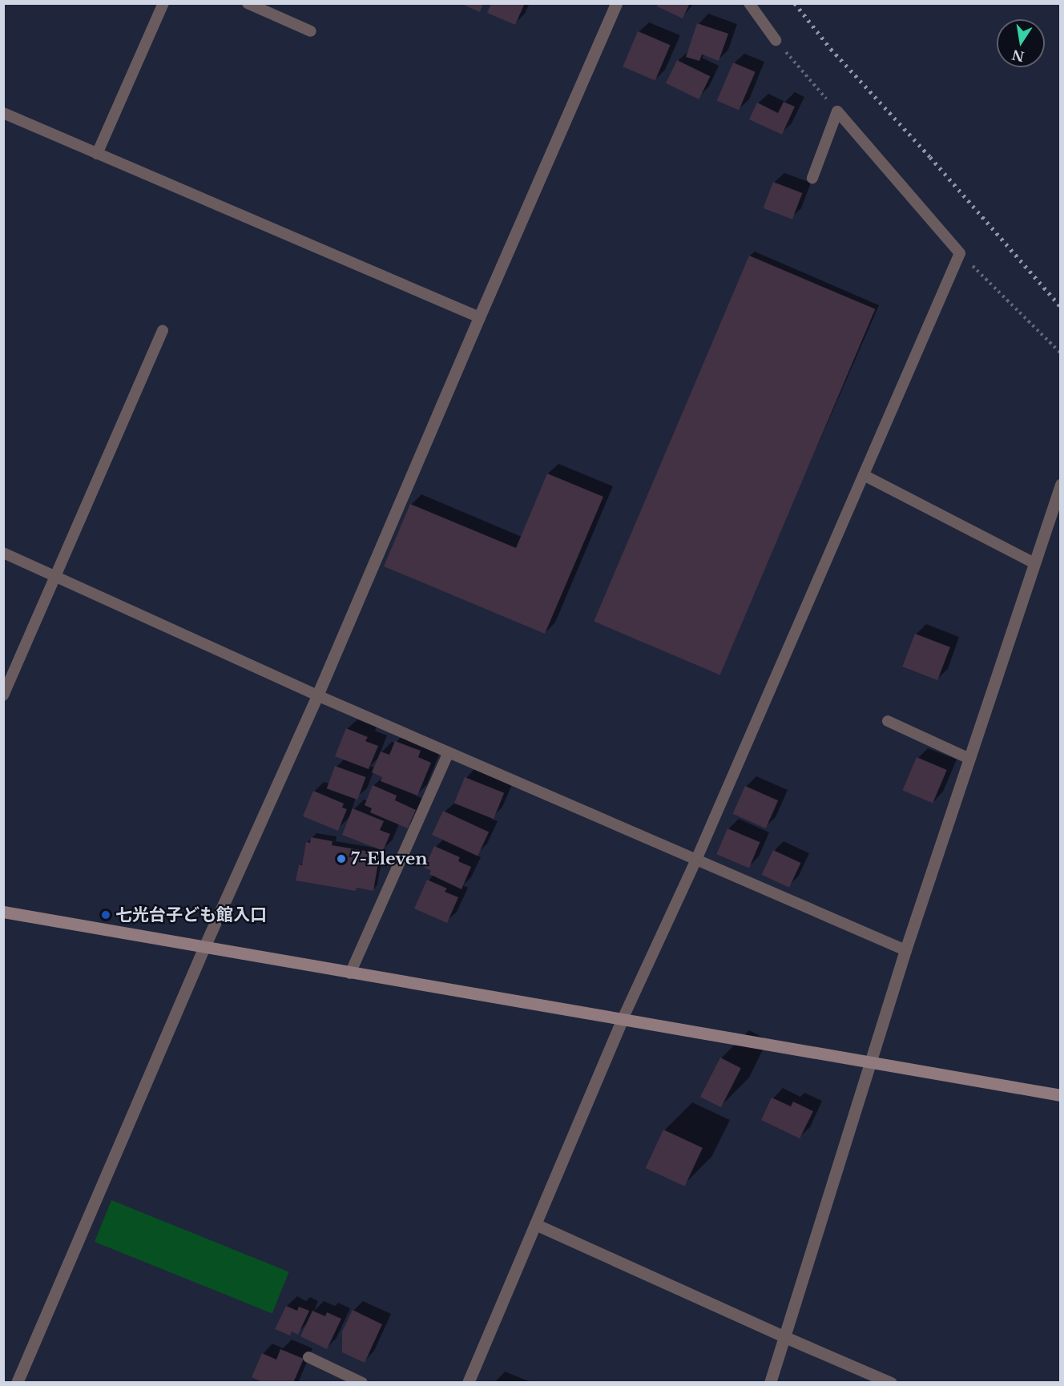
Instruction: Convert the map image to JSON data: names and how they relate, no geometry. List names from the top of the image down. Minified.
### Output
{"places":["7-Eleven","七光台子ども館入口"],"north":"bottom"}
